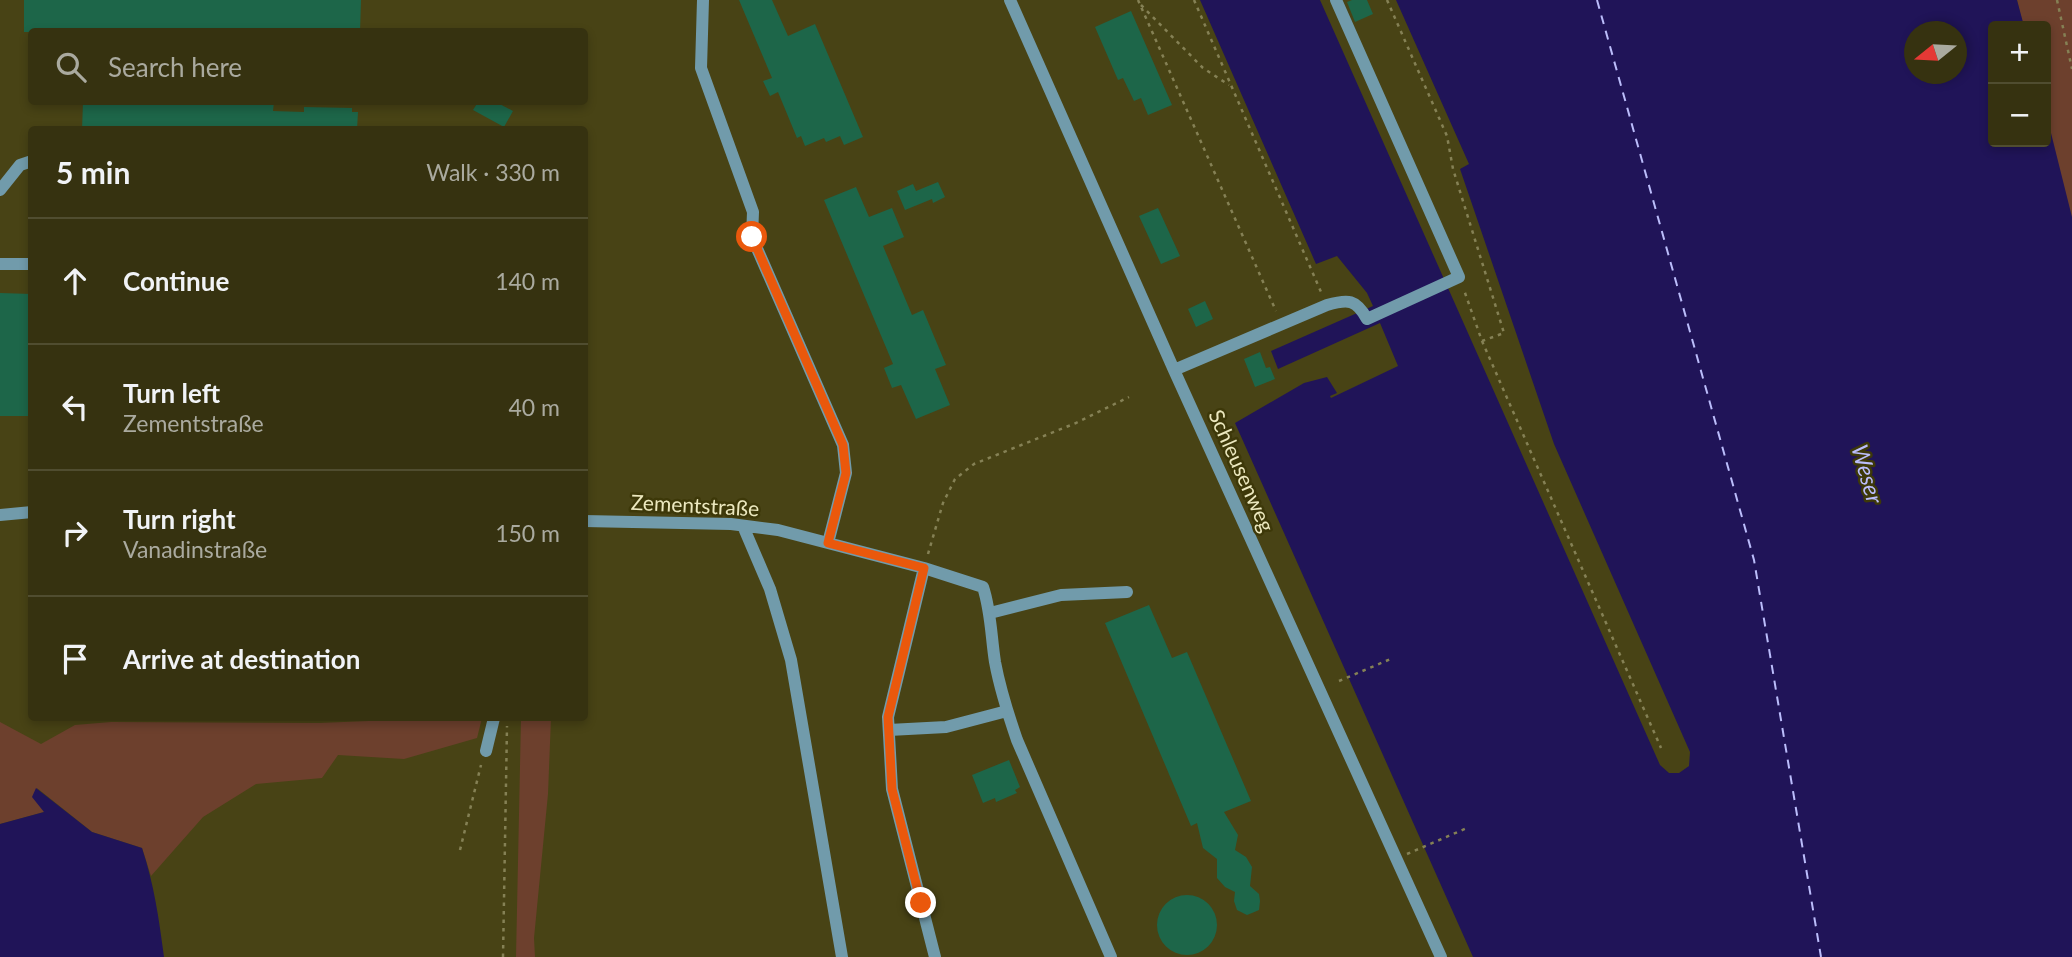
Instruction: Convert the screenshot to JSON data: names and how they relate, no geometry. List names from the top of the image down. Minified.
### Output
{"streets":{"street":["Schleusenweg","Zementstraße"]},"water":["Weser"],"north":"left","page":{"map_buttons":["+","−"],"search":"Search here","heading":["5 min","Walk · 330 m"],"list":[["Continue","140 m"],["Turn left","Zementstraße","40 m"],["Turn right","Vanadinstraße","150 m"],"Arrive at destination"]}}
